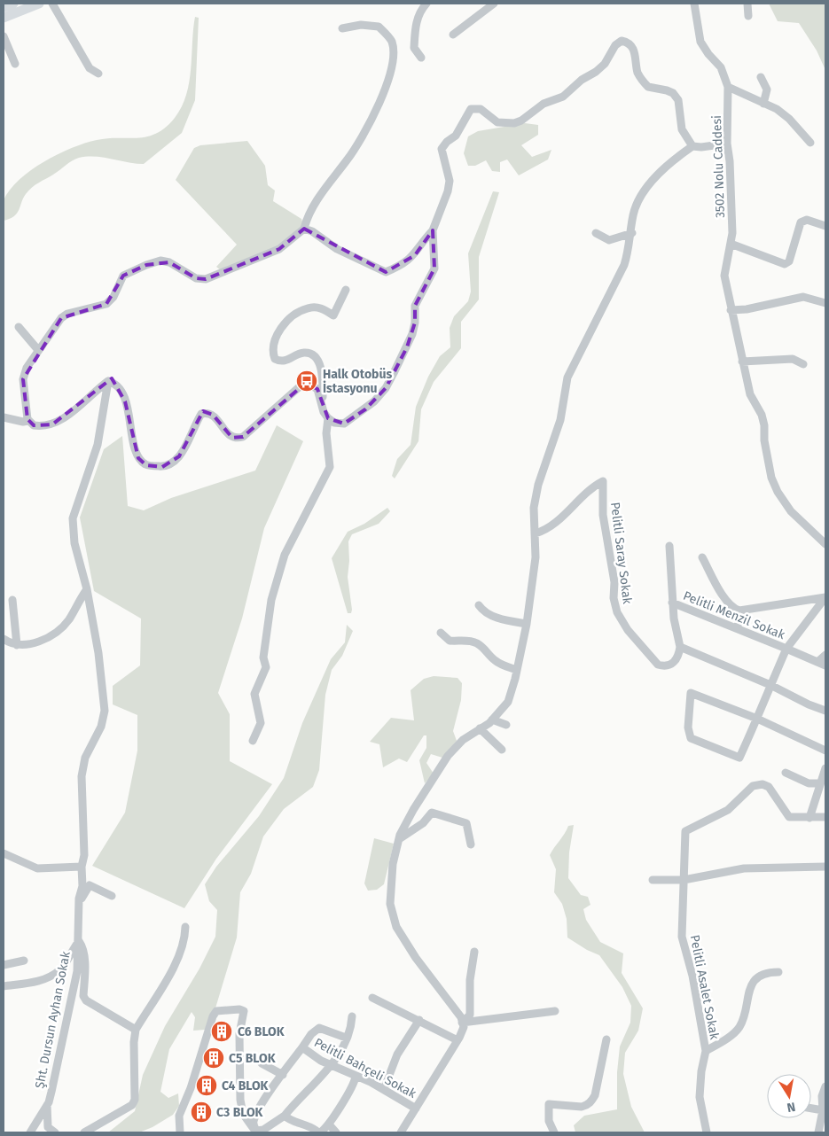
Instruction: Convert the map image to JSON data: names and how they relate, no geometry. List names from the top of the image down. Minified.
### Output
{"streets":{"street":["3502 Nolu Caddesi","Pelitli Saray Sokak","Pelitli Menzil Sokak","Pelitli Asalet Sokak","Şht. Dursun Ayhan Sokak","Pelitli Bahçeli Sokak"]},"places":{"bus stop":["Halk Otobüs İstasyonu"],"building":["C6 BLOK","C5 BLOK","C4 BLOK","C3 BLOK"]},"north":"bottom"}
